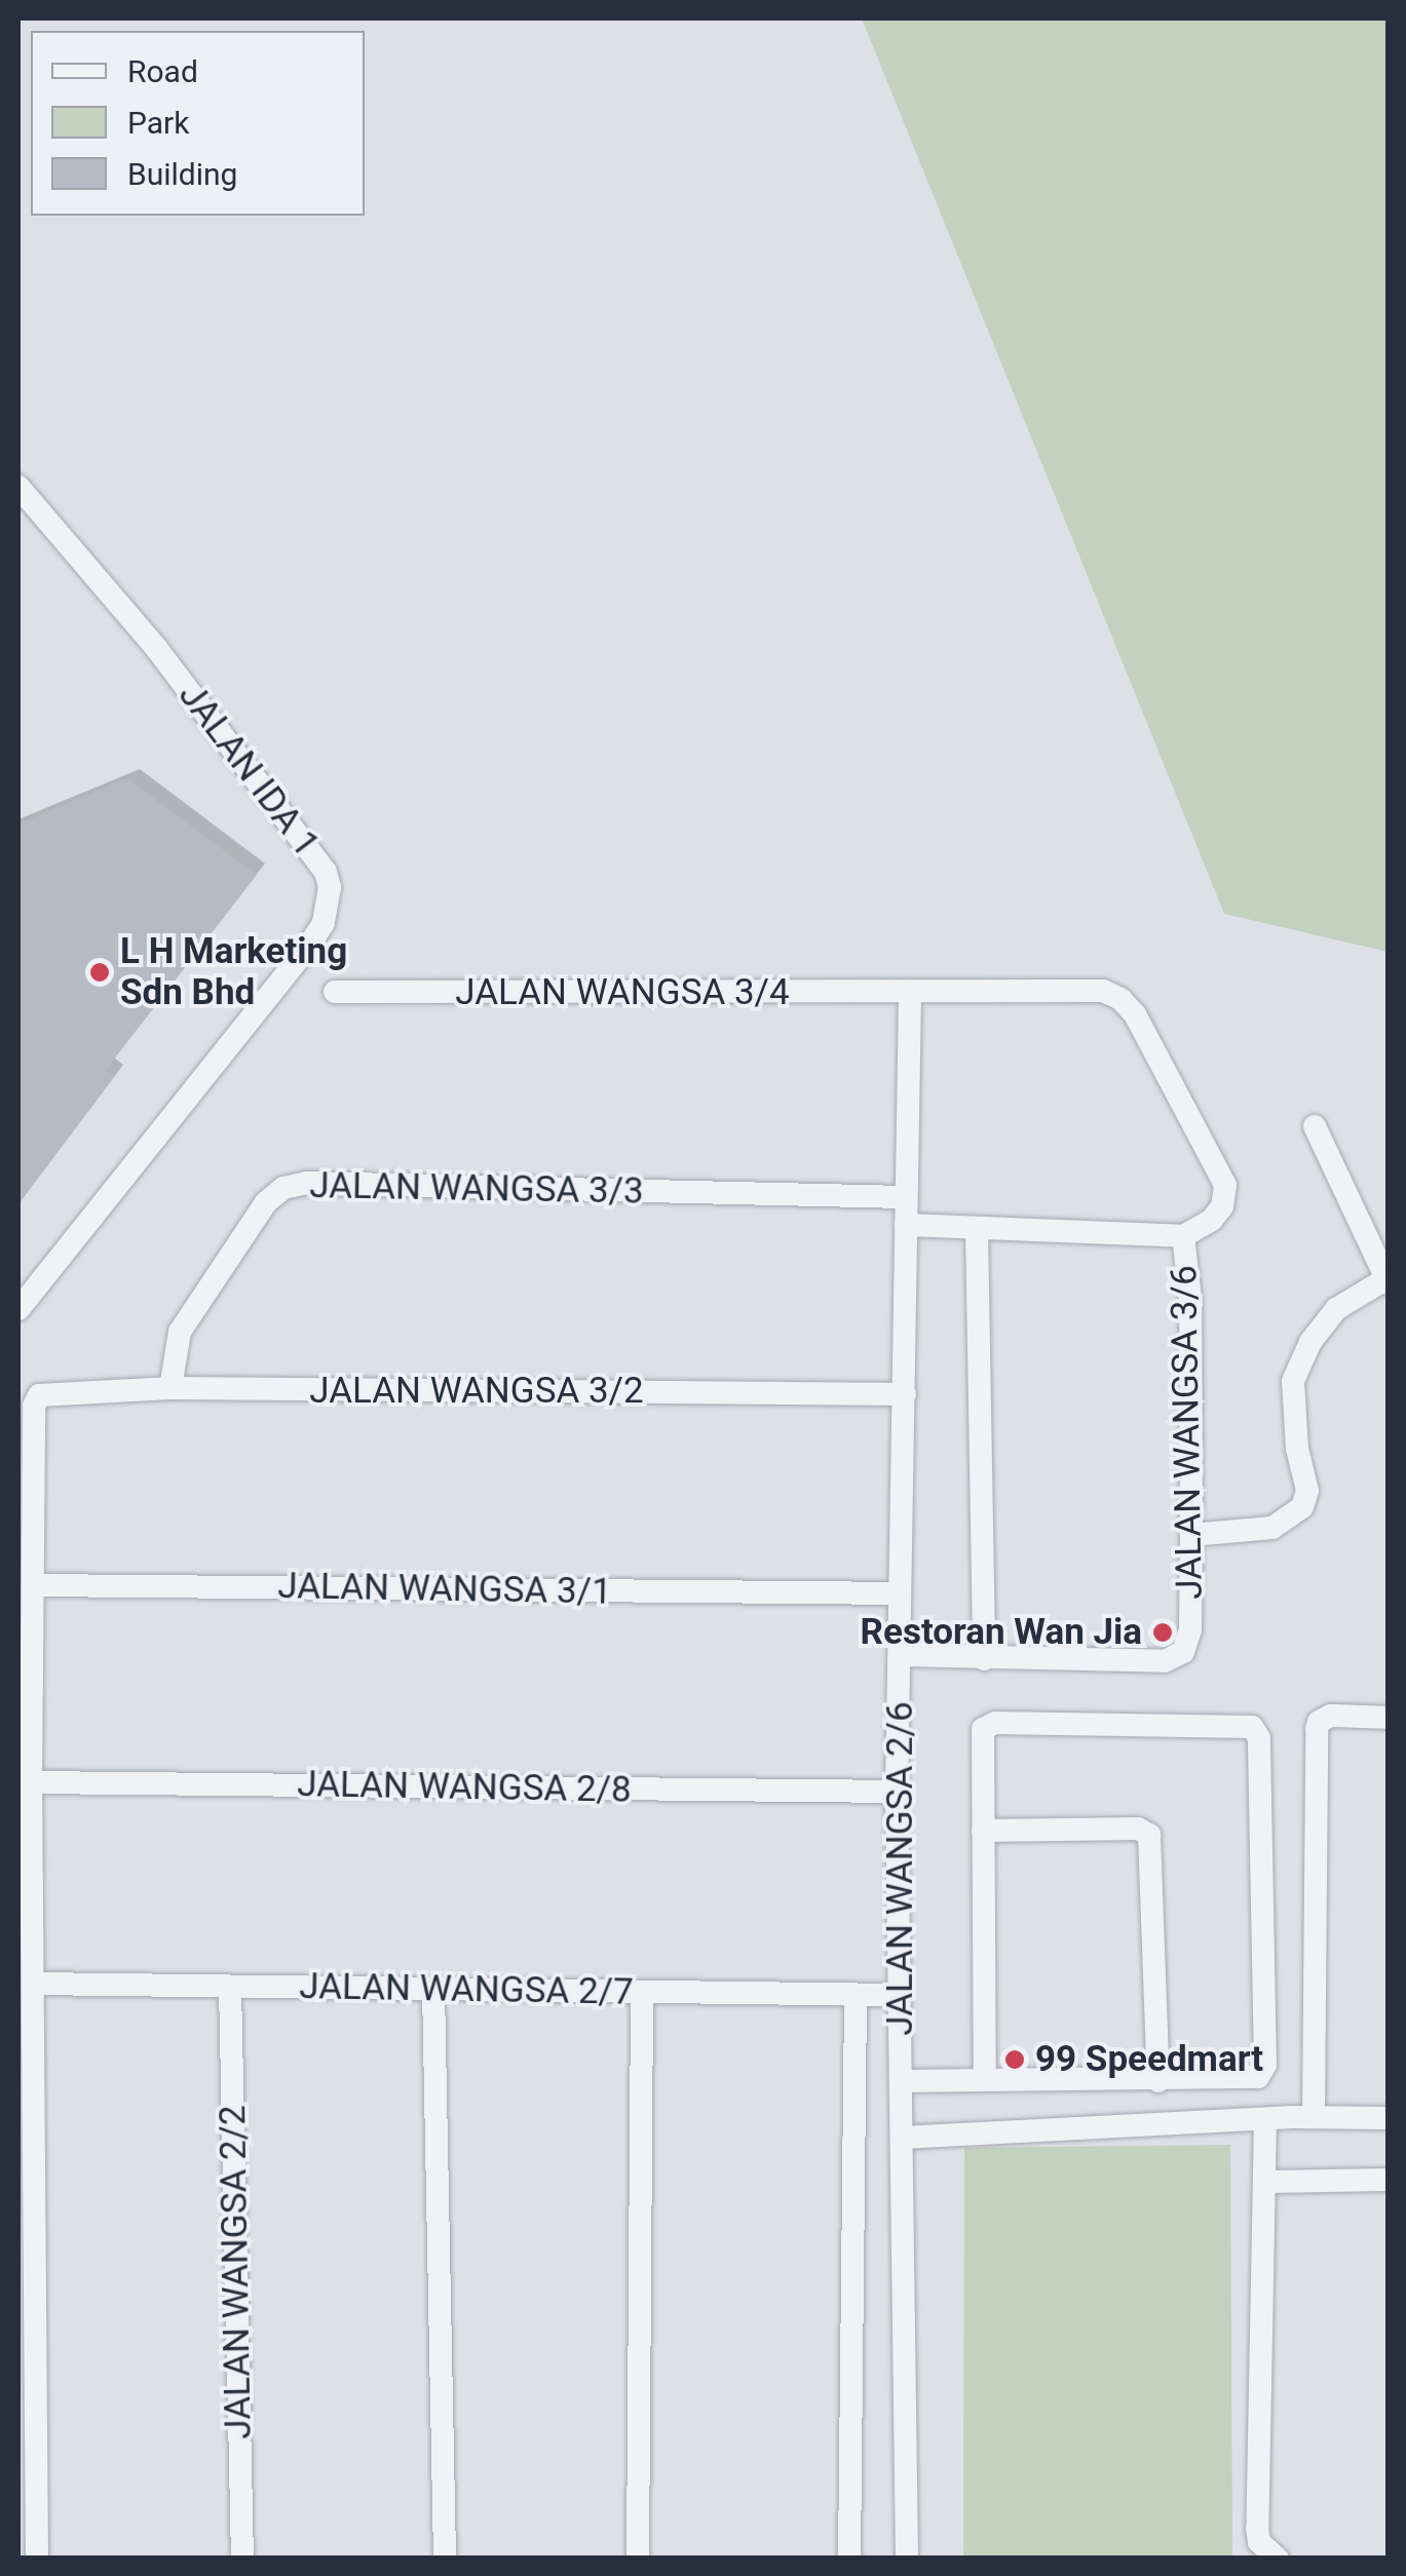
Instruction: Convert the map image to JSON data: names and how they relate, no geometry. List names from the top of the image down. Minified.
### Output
{"streets":{"street":["JALAN IDA 1","JALAN WANGSA 3/4","JALAN WANGSA 3/3","JALAN WANGSA 3/2","JALAN WANGSA 3/6","JALAN WANGSA 3/1","JALAN WANGSA 2/8","JALAN WANGSA 2/6","JALAN WANGSA 2/7","JALAN WANGSA 2/2"]},"crossings":[["JALAN WANGSA 3/4","JALAN WANGSA 3/6"],["JALAN WANGSA 3/4","JALAN WANGSA 2/6"],["JALAN WANGSA 3/3","JALAN WANGSA 3/2"],["JALAN WANGSA 3/3","JALAN WANGSA 2/6"],["JALAN WANGSA 3/2","JALAN WANGSA 3/1"],["JALAN WANGSA 3/2","JALAN WANGSA 2/6"],["JALAN WANGSA 3/6","JALAN WANGSA 2/6"],["JALAN WANGSA 3/1","JALAN WANGSA 2/6"],["JALAN WANGSA 2/8","JALAN WANGSA 2/6"],["JALAN WANGSA 2/6","JALAN WANGSA 2/7"],["JALAN WANGSA 2/7","JALAN WANGSA 2/2"]],"places":["L H Marketing Sdn Bhd","Restoran Wan Jia","99 Speedmart"],"legend":["Road","Park","Building"]}
